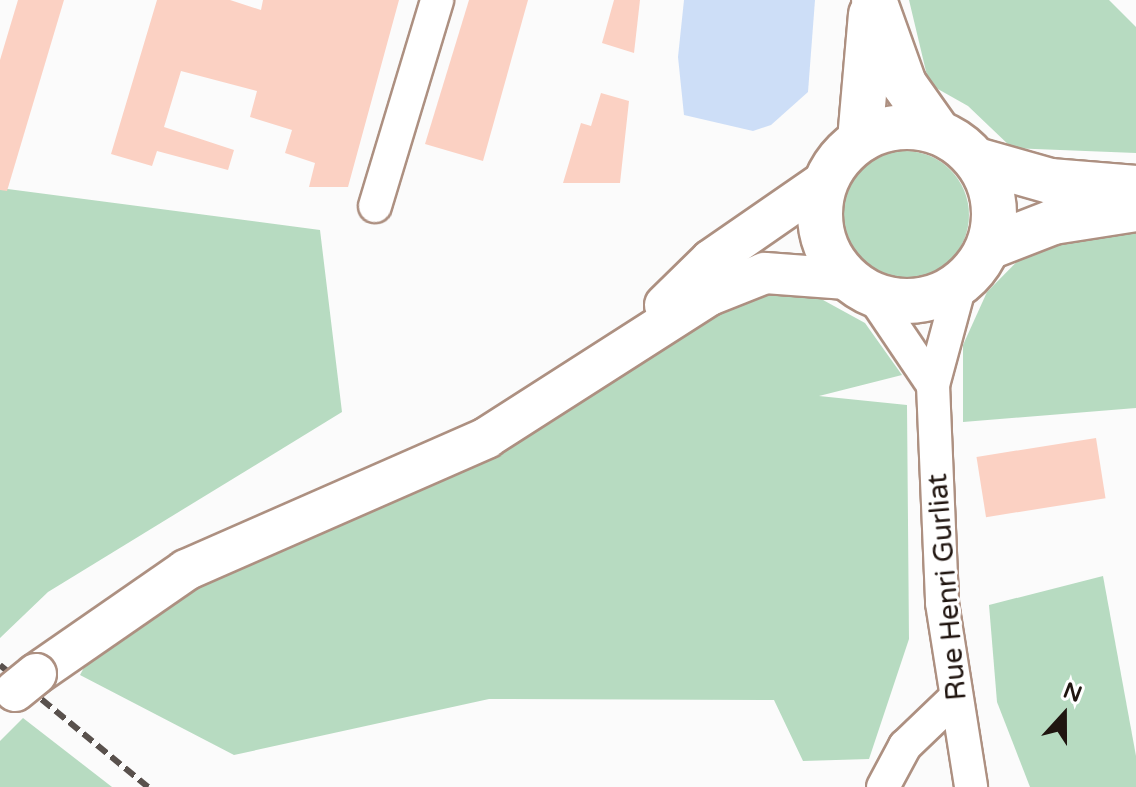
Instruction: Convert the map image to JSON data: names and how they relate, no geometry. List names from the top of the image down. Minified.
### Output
{"streets":{"street":["Rue Henri Gurliat"]},"north":"top"}
